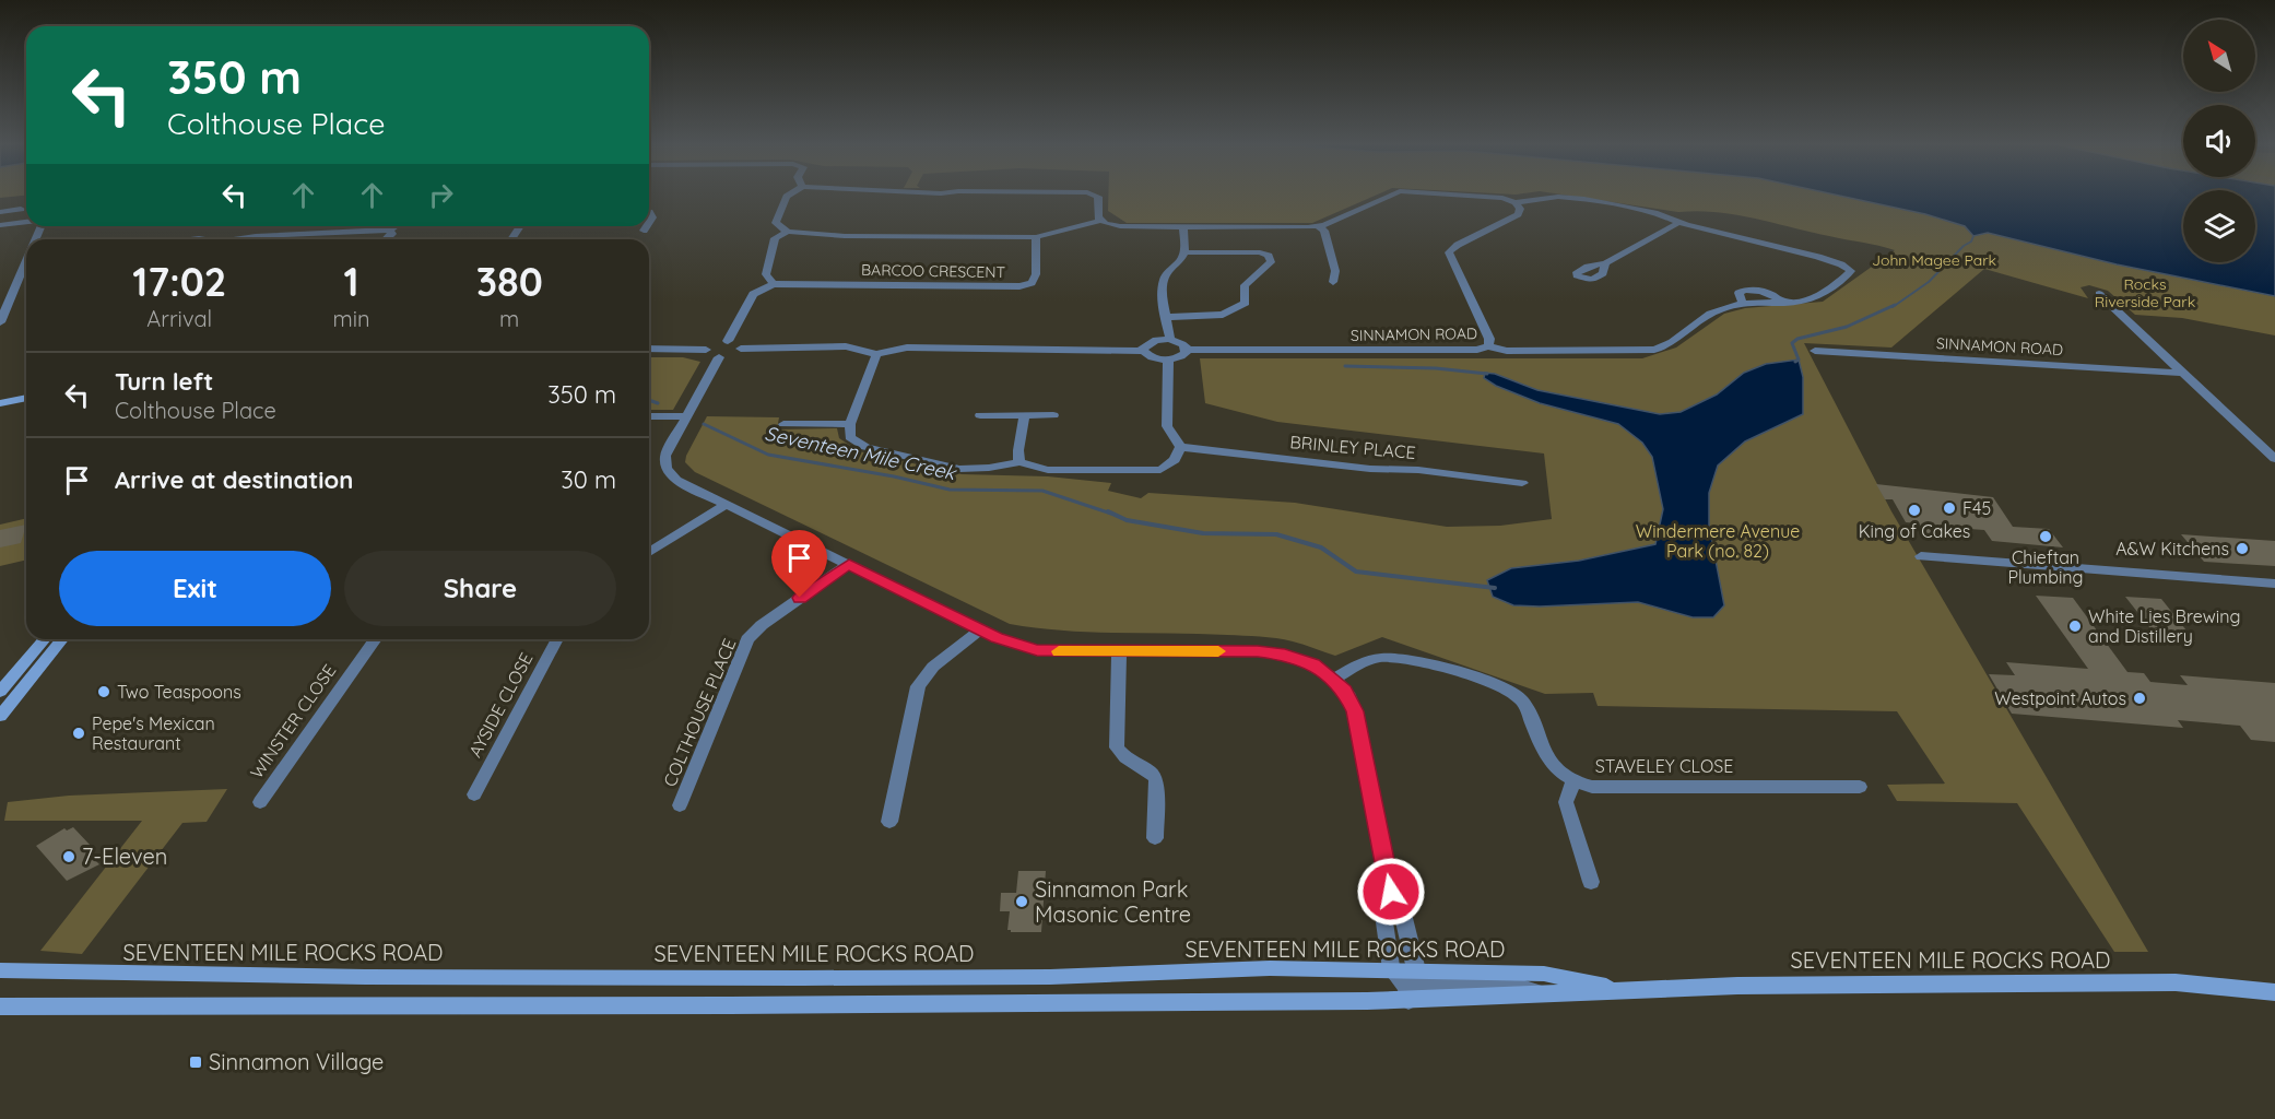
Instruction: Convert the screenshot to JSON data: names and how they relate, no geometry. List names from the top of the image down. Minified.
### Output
{"streets":{"main road":["SEVENTEEN MILE ROCKS ROAD"],"street":["BARCOO CRESCENT","SINNAMON ROAD","BRINLEY PLACE","AYSIDE CLOSE","COLTHOUSE PLACE","WINSTER CLOSE","STAVELEY CLOSE"]},"water":["Seventeen Mile Creek"],"parks":["John Magee Park","Rocks Riverside Park","Windermere Avenue Park (no. 82)"],"places":{"other":["F45","King of Cakes","Chieftan Plumbing","A&W Kitchens","White Lies Brewing and Distillery","Two Teaspoons","Westpoint Autos","Pepe's Mexican Restaurant","7-Eleven","Sinnamon Park Masonic Centre"],"transit":["Sinnamon Village"]},"north":"top left","page":{"turn":["350 m","Colthouse Place"],"eta":["17:02","Arrival","1","min","380","m"],"list":[{"name":"Turn left","note":"Colthouse Place","value":"350 m"},{"name":"Arrive at destination","value":"30 m"}],"buttons":["Exit","Share"]}}
